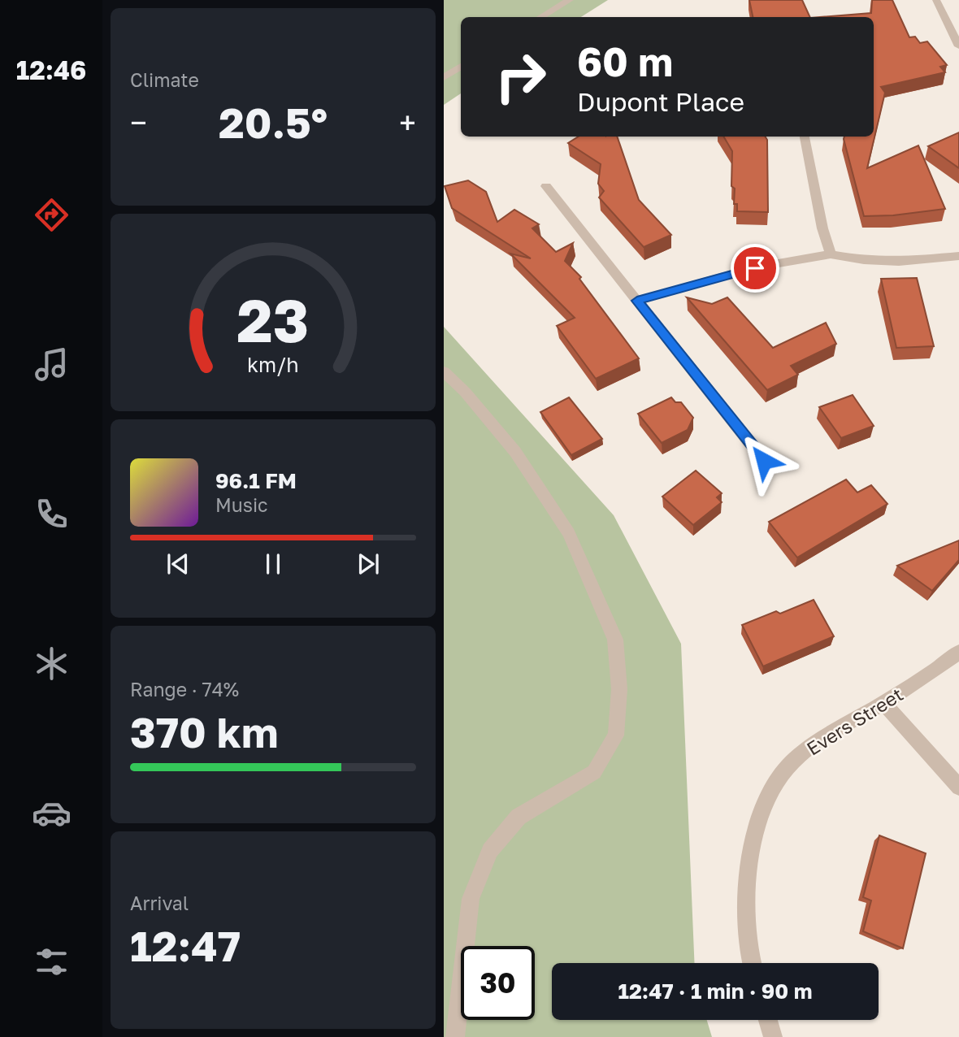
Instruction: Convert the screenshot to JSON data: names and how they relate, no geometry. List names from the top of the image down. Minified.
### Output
{"streets":{"street":["Evers Street"]},"page":{"tabs":"12:46","tile":["Climate",["Range · 74%","370 km"],["Arrival","12:47"]],"turn":["60 m","Dupont Place"],"heat":["−","20.5°","+"],"song":["96.1 FM","Music"],"limit":"30","trip":"12:47 · 1 min · 90 m","gauge":["23","km/h"]}}
